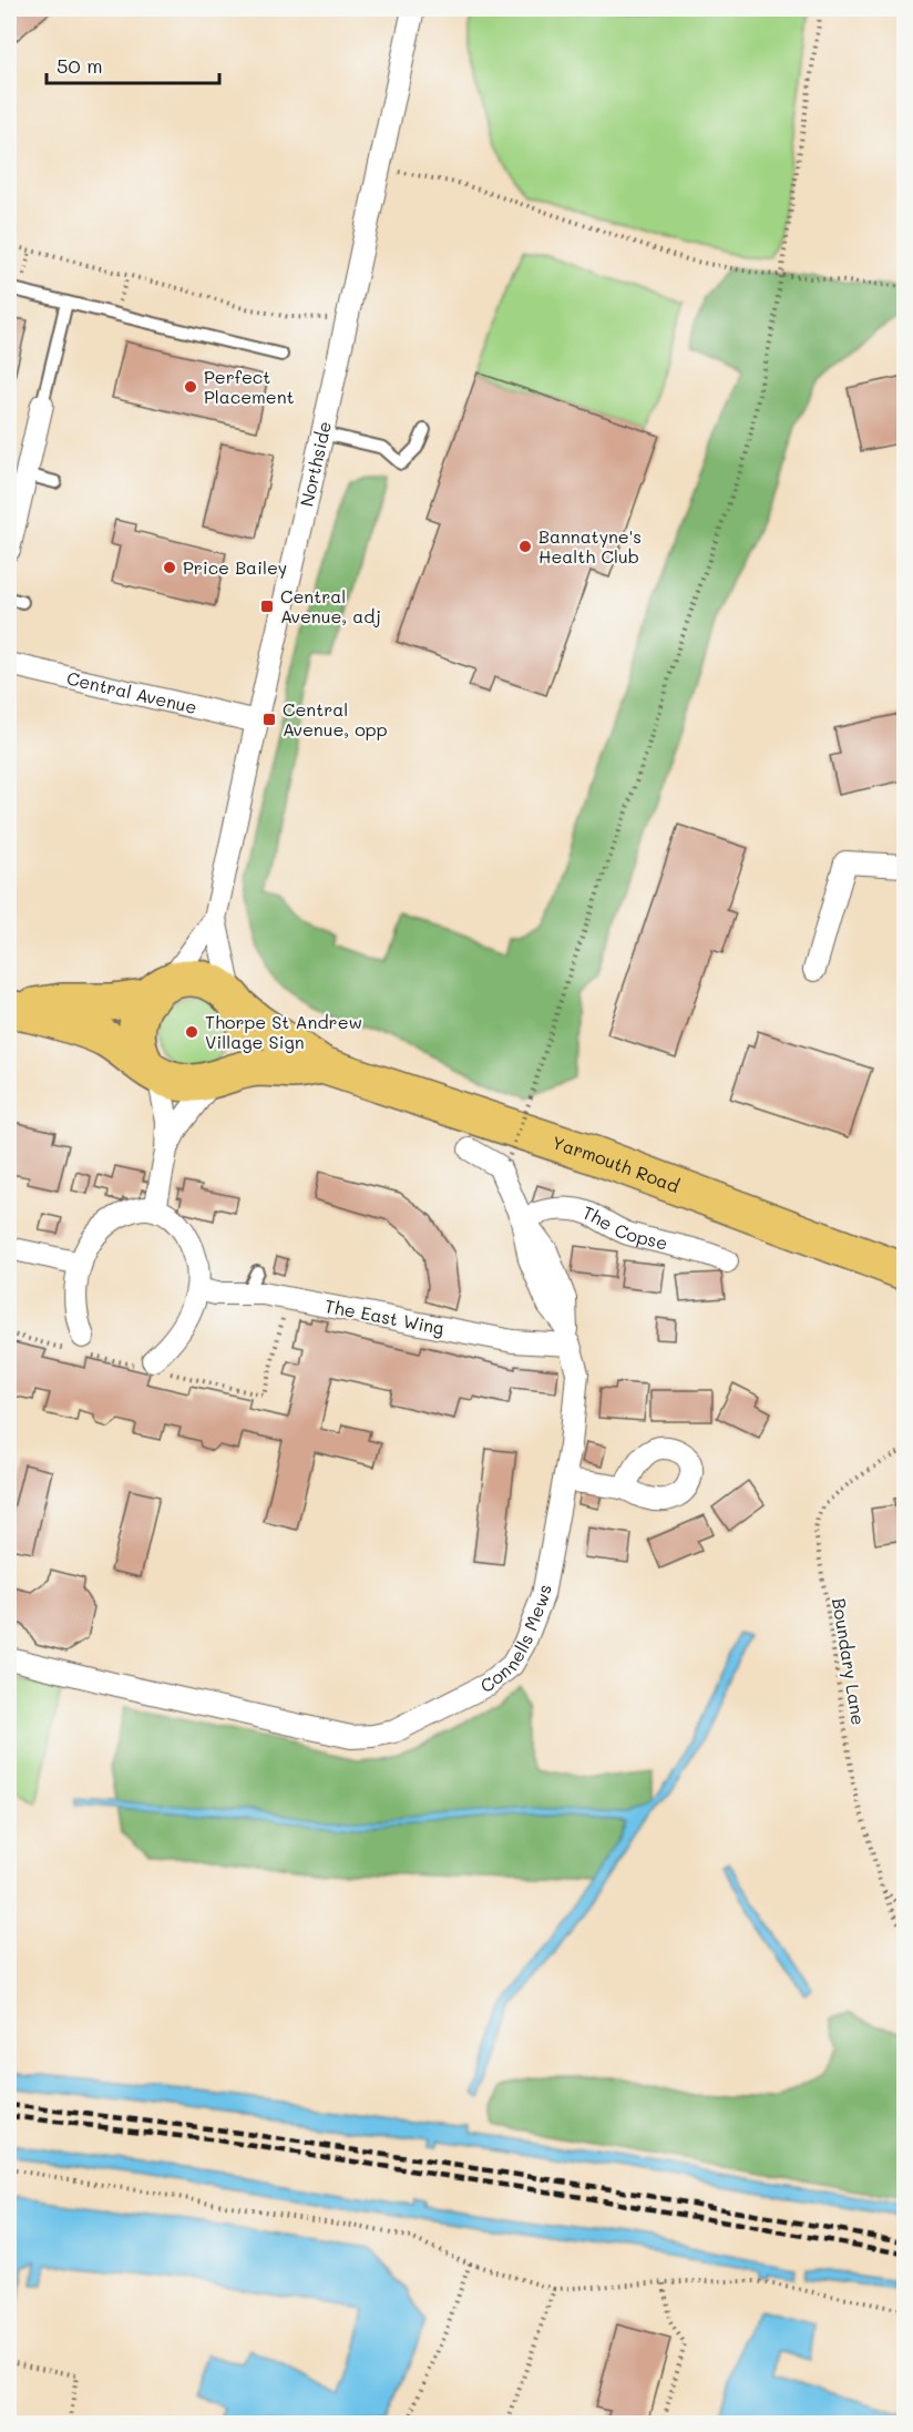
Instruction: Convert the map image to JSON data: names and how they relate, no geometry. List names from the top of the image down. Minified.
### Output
{"streets":{"highway":["Yarmouth Road"],"street":["Northside","Central Avenue","The Copse","The East Wing","Connells Mews"],"path":["Boundary Lane"]},"crossings":[["Northside","Central Avenue"],["Northside","Yarmouth Road"],["The East Wing","Connells Mews"]],"places":{"other":["Perfect Placement","Bannatyne's Health Club","Price Bailey","Thorpe St Andrew Village Sign"],"transit":["Central Avenue, adj","Central Avenue, opp"]},"scale_bar":"50 m"}
